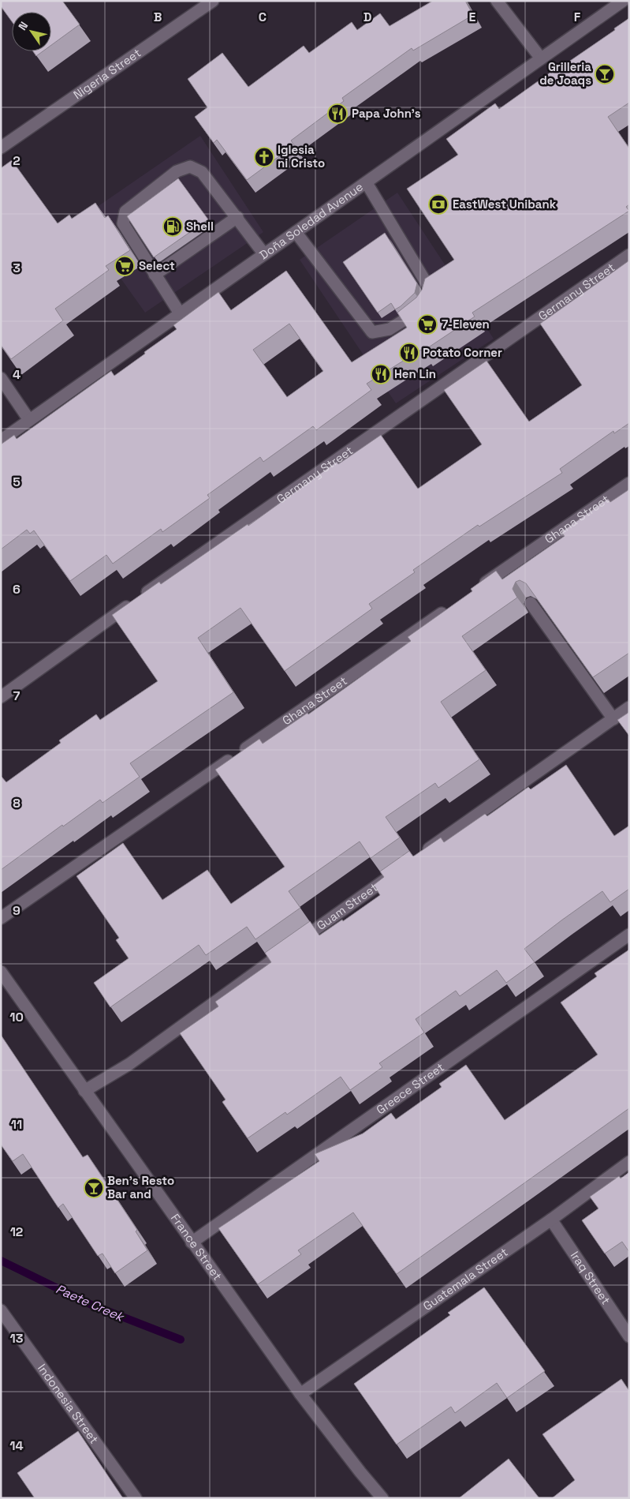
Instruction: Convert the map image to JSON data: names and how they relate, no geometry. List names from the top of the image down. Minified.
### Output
{"streets":{"street":["Nigeria Street","Doña Soledad Avenue","Germany Street","Ghana Street","Guam Street","Greece Street","France Street","Iraq Street","Guatemala Street","Indonesia Street"]},"crossings":[["Guam Street","France Street"],["Greece Street","France Street"],["France Street","Guatemala Street"],["Iraq Street","Guatemala Street"]],"water":["Paete Creek"],"places":{"bar":["Grilleria de Joaqs","Ben's Resto Bar and"],"restaurant":["Papa John's","Potato Corner","Hen Lin"],"church":["Iglesia ni Cristo"],"bank":["EastWest Unibank"],"fuel station":["Shell"],"supermarket":["Select","7-Eleven"]},"north":"top left","grid":{"columns":["B","C","D","E","F"],"rows":["2","3","4","5","6","7","8","9","10","11","12","13","14"]}}
